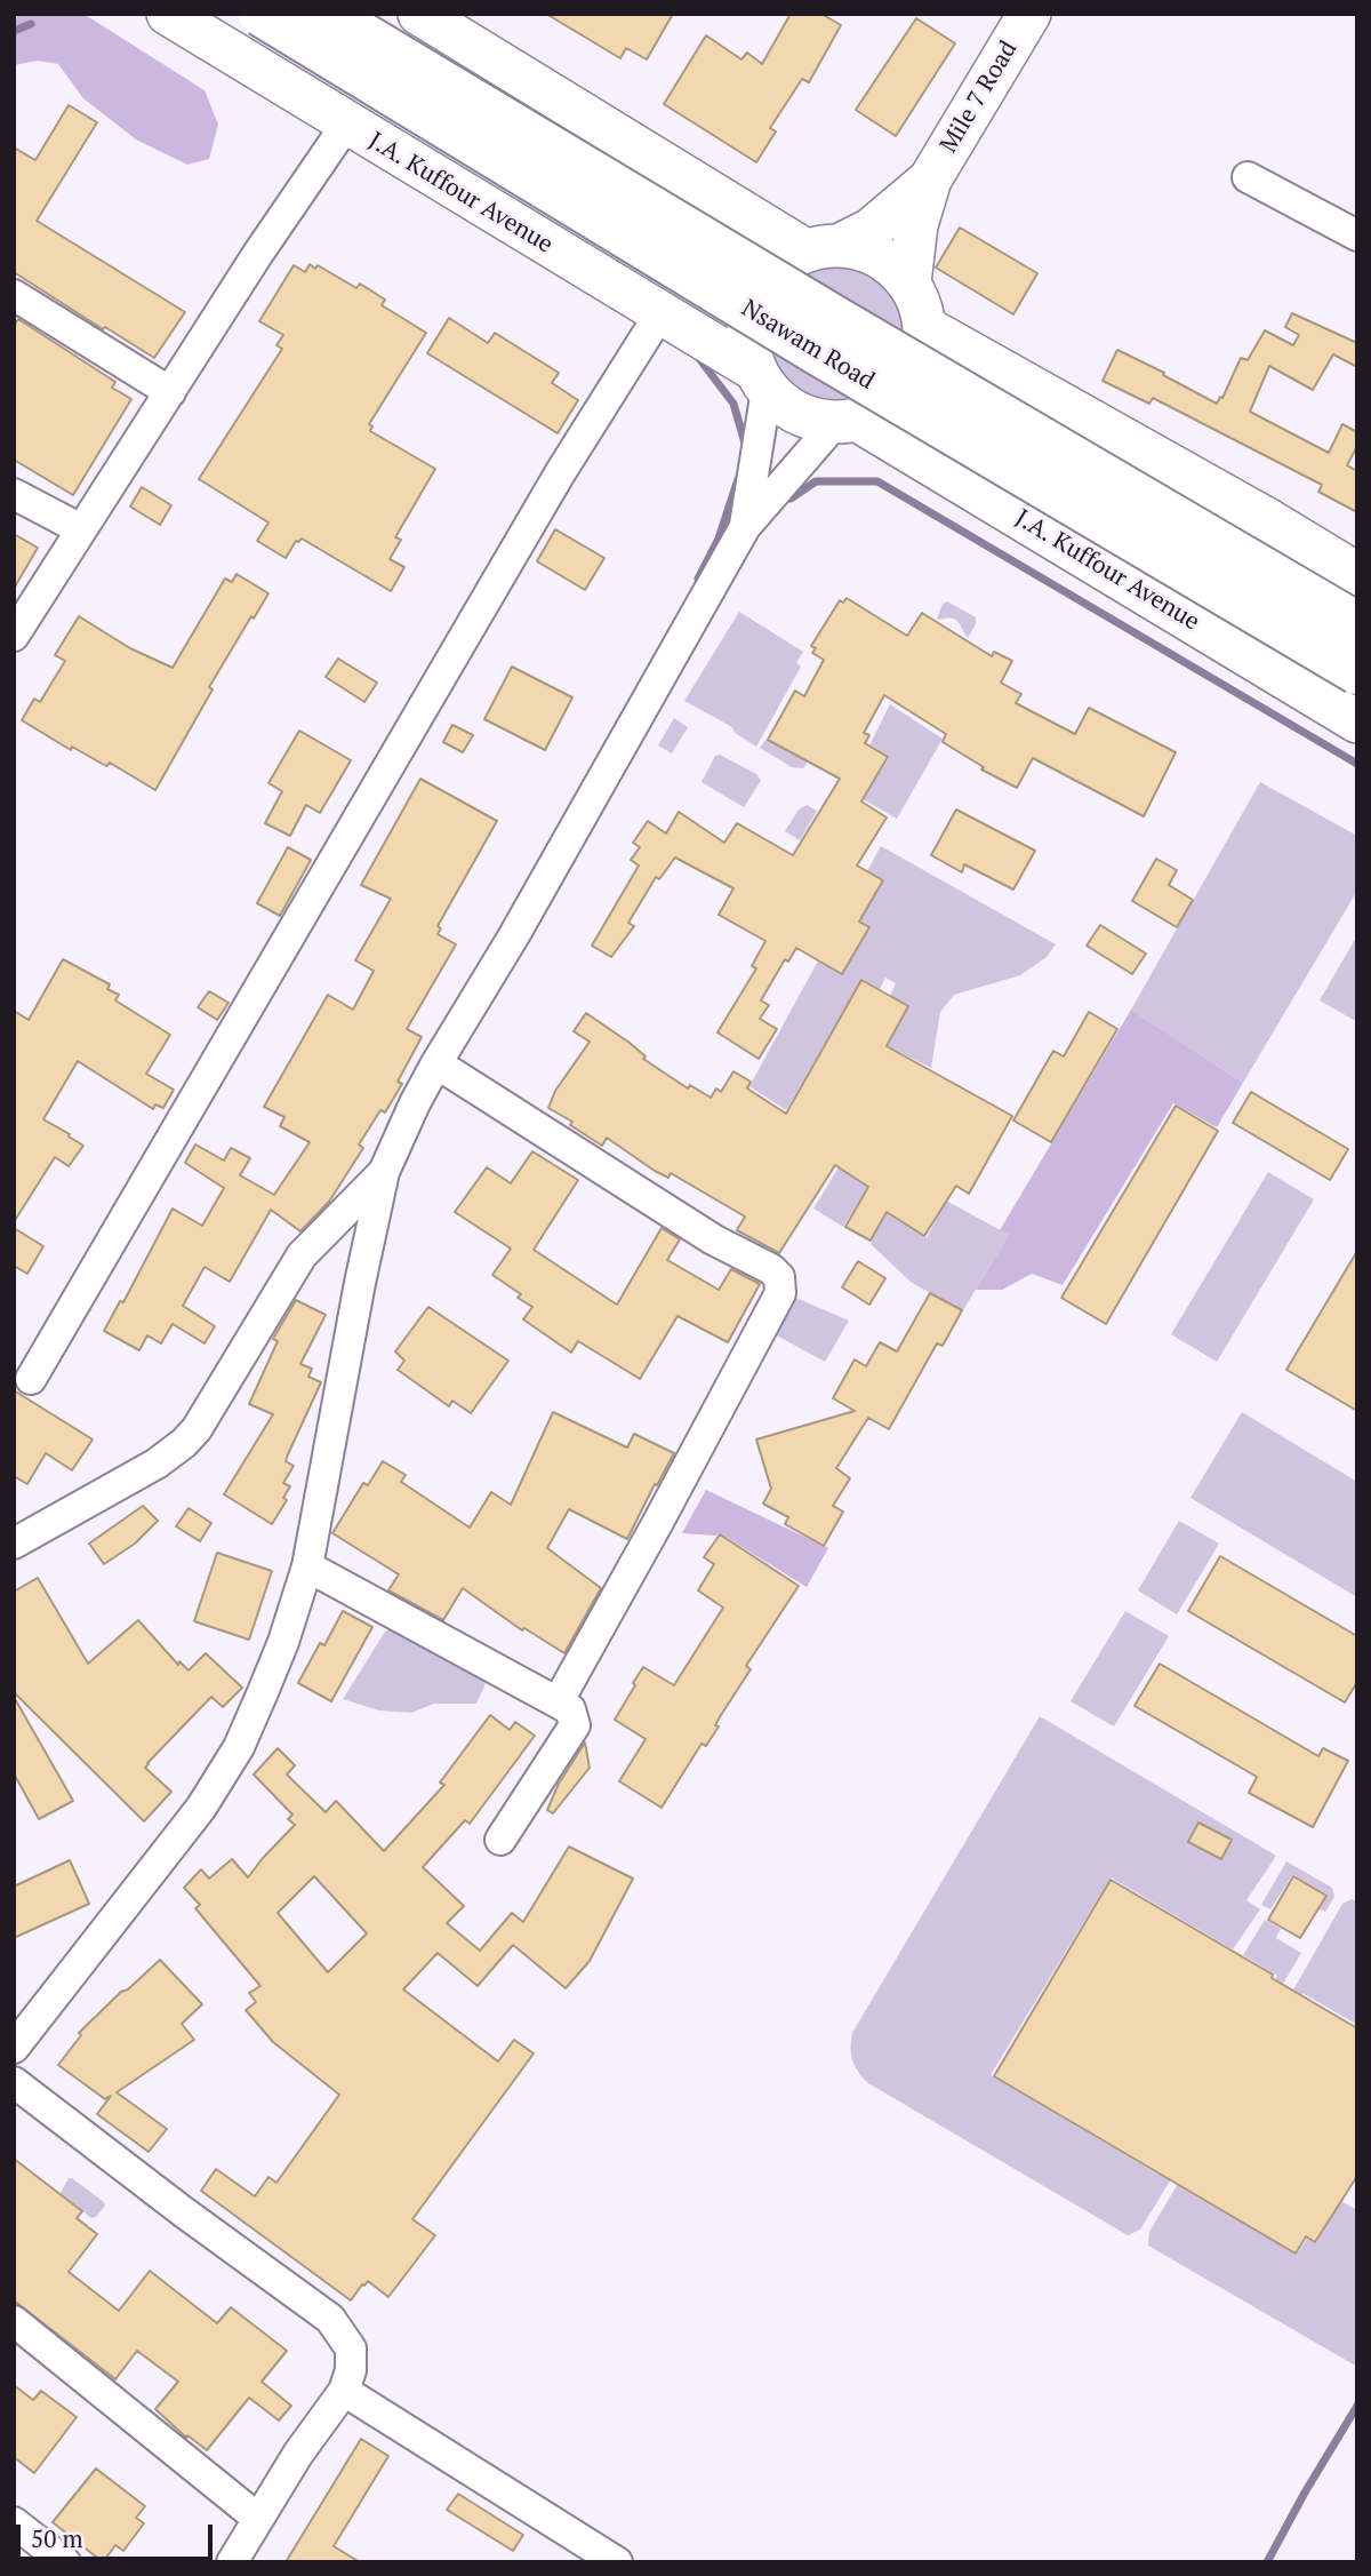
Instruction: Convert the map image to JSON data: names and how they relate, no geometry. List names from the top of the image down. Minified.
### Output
{"streets":{"highway":["Nsawam Road"],"main road":["Mile 7 Road","J.A. Kuffour Avenue"]},"scale_bar":"50 m"}
